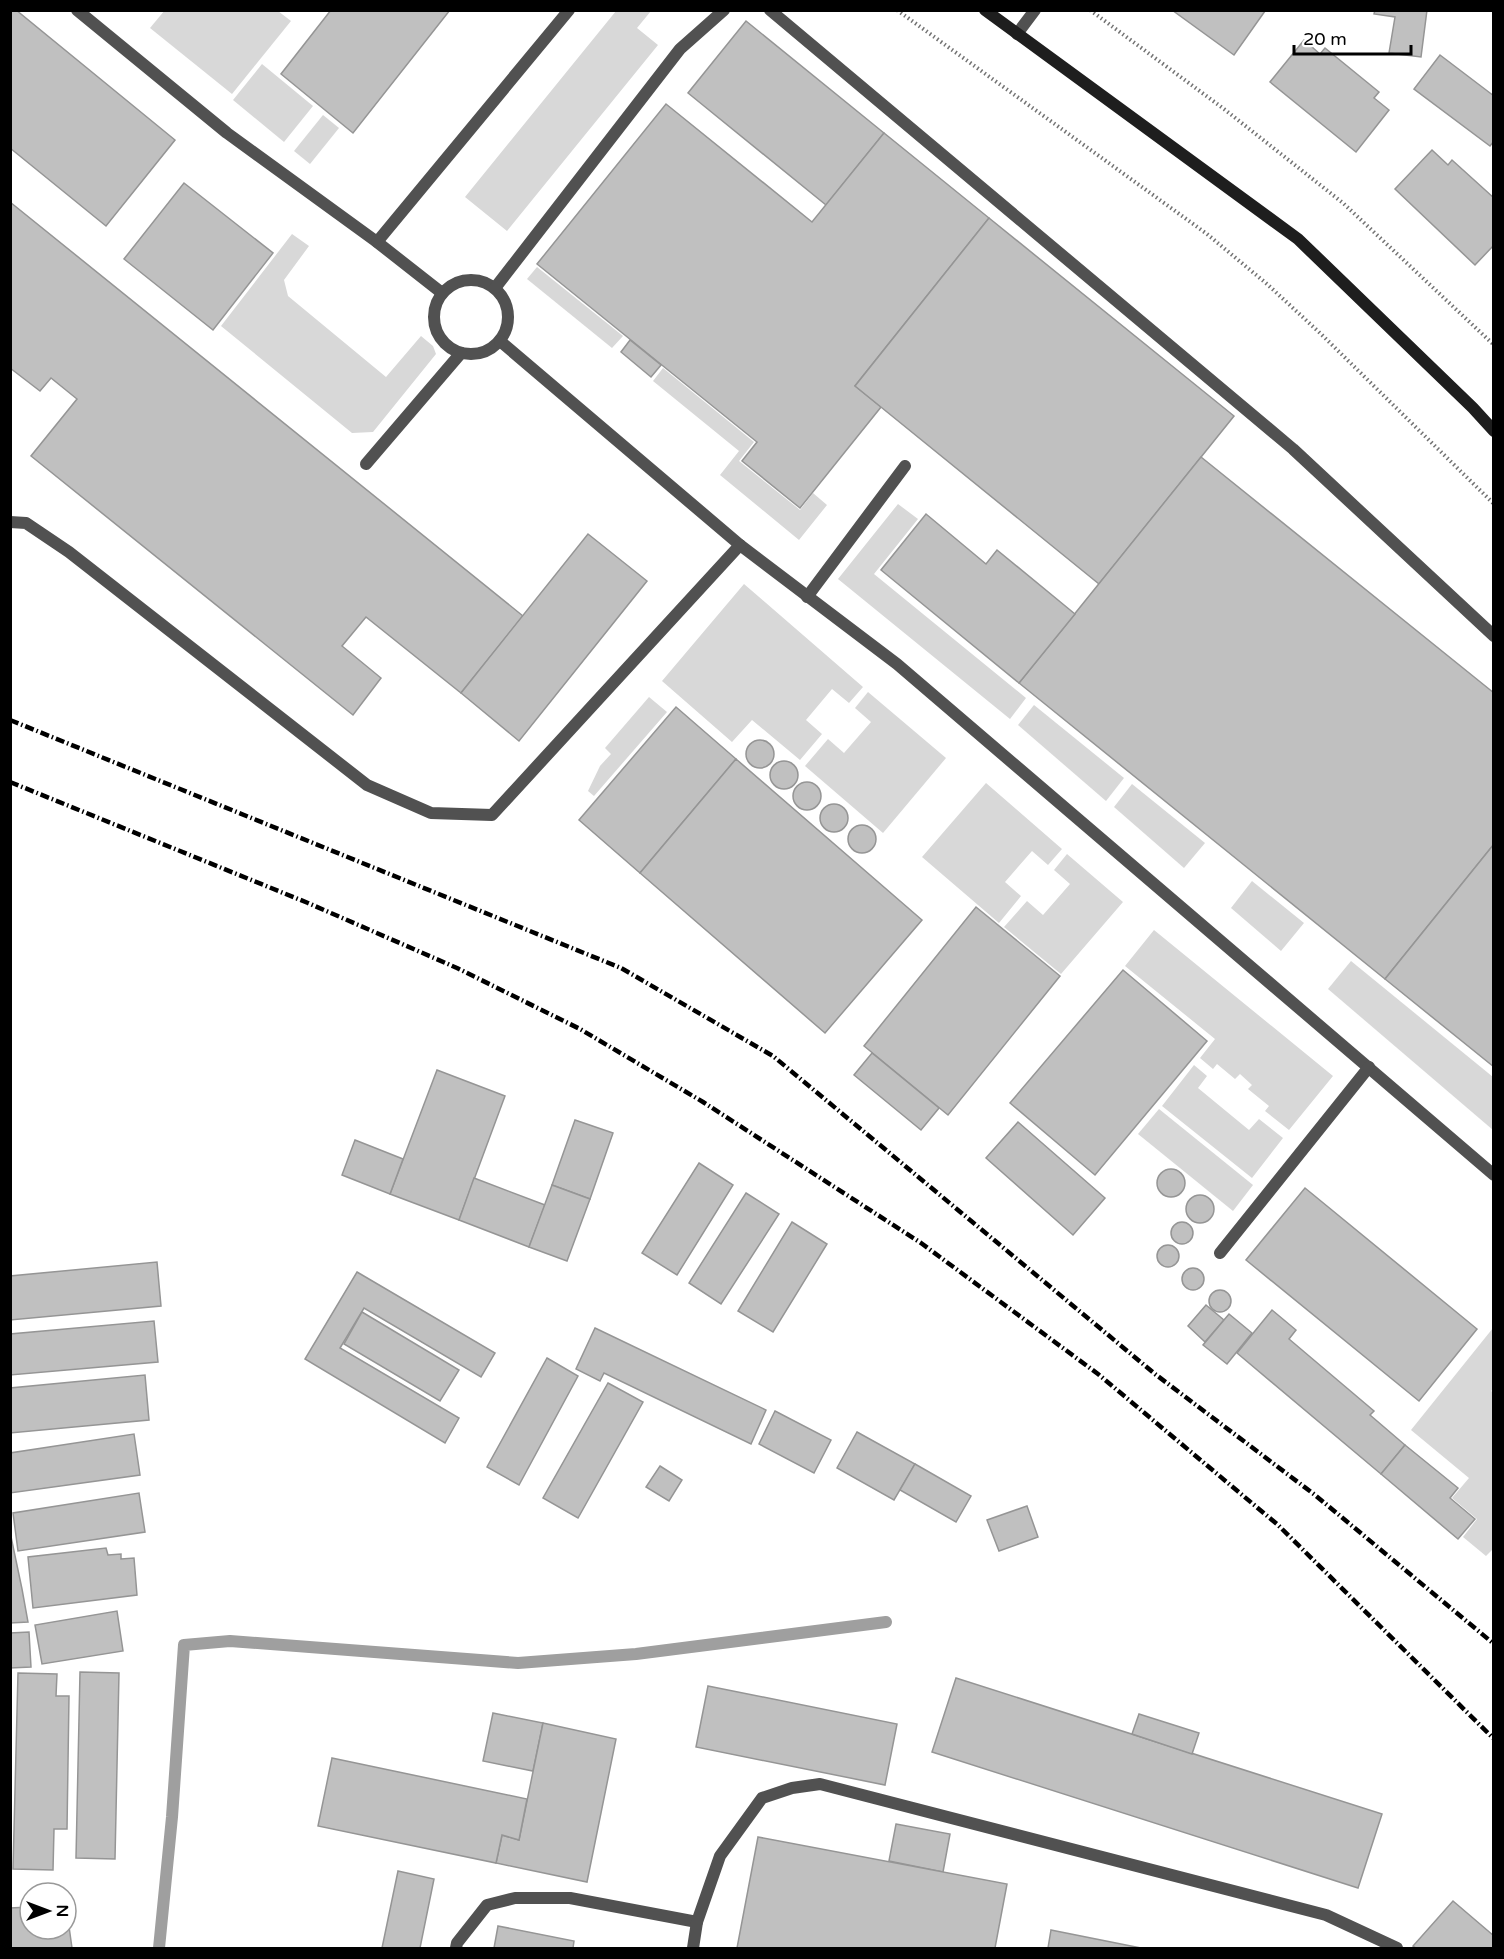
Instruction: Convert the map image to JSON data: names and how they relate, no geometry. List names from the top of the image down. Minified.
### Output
{"scale_bar":"20 m","north":"right"}
